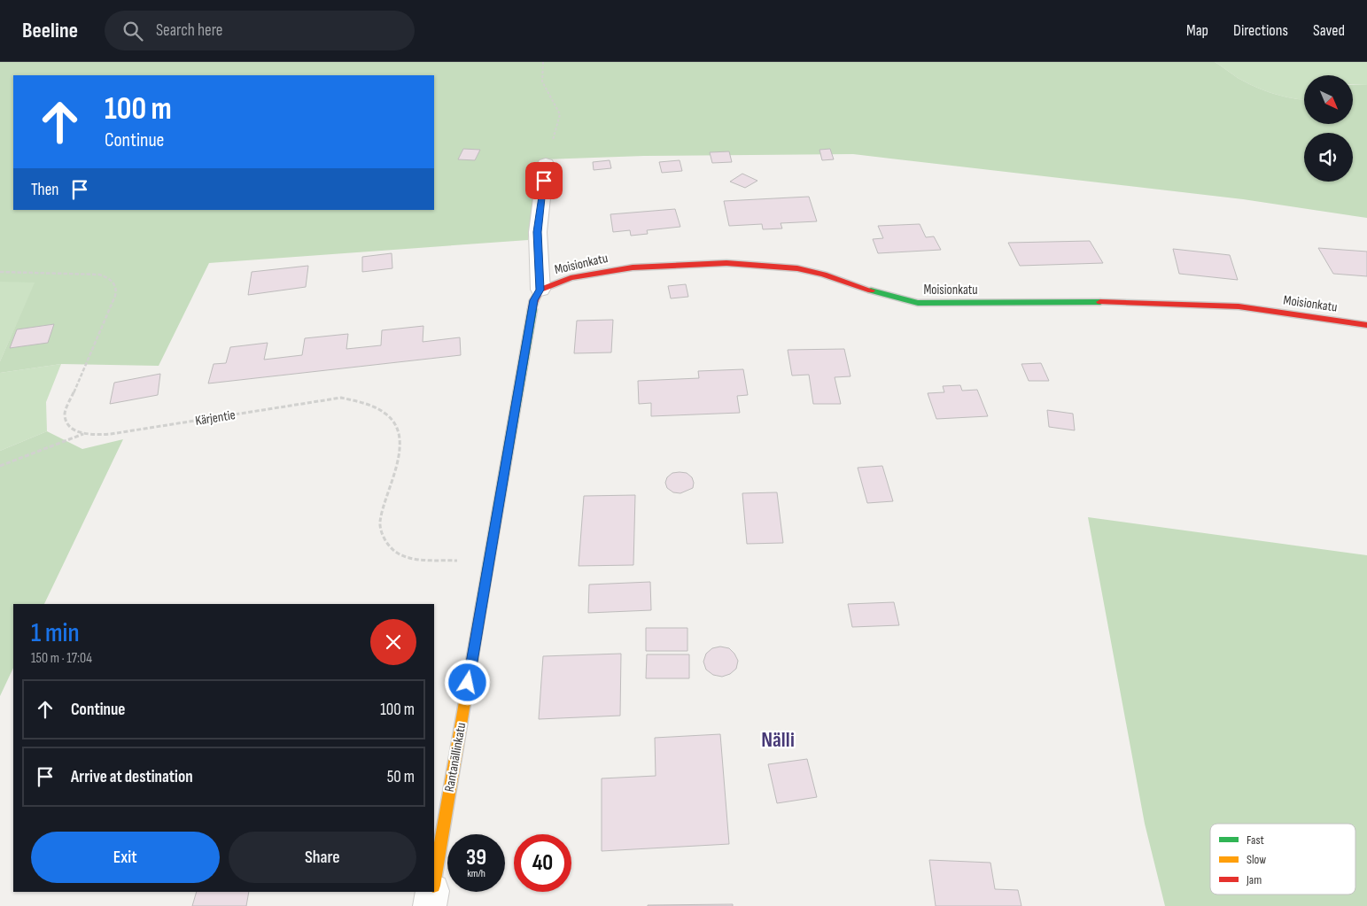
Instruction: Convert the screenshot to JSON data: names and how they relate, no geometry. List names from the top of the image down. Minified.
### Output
{"streets":{"street":["Moisionkatu","Rantanällinkatu"],"path":["Kärjentie"]},"crossings":[["Moisionkatu","Rantanällinkatu"],["Kärjentie","Rantanällinkatu"]],"districts":["Nälli"],"legend":["Fast","Slow","Jam"],"north":"bottom right","page":{"header":"Beeline","search":"Search here","nav":["Map","Directions","Saved"],"turn":["100 m","Continue"],"then":"Then","heading":["1 min","150 m · 17:04"],"list":[{"name":"Continue","value":"100 m"},{"name":"Arrive at destination","value":"50 m"}],"buttons":["Exit","Share"],"speed":"39 km/h","limit":"40"}}
